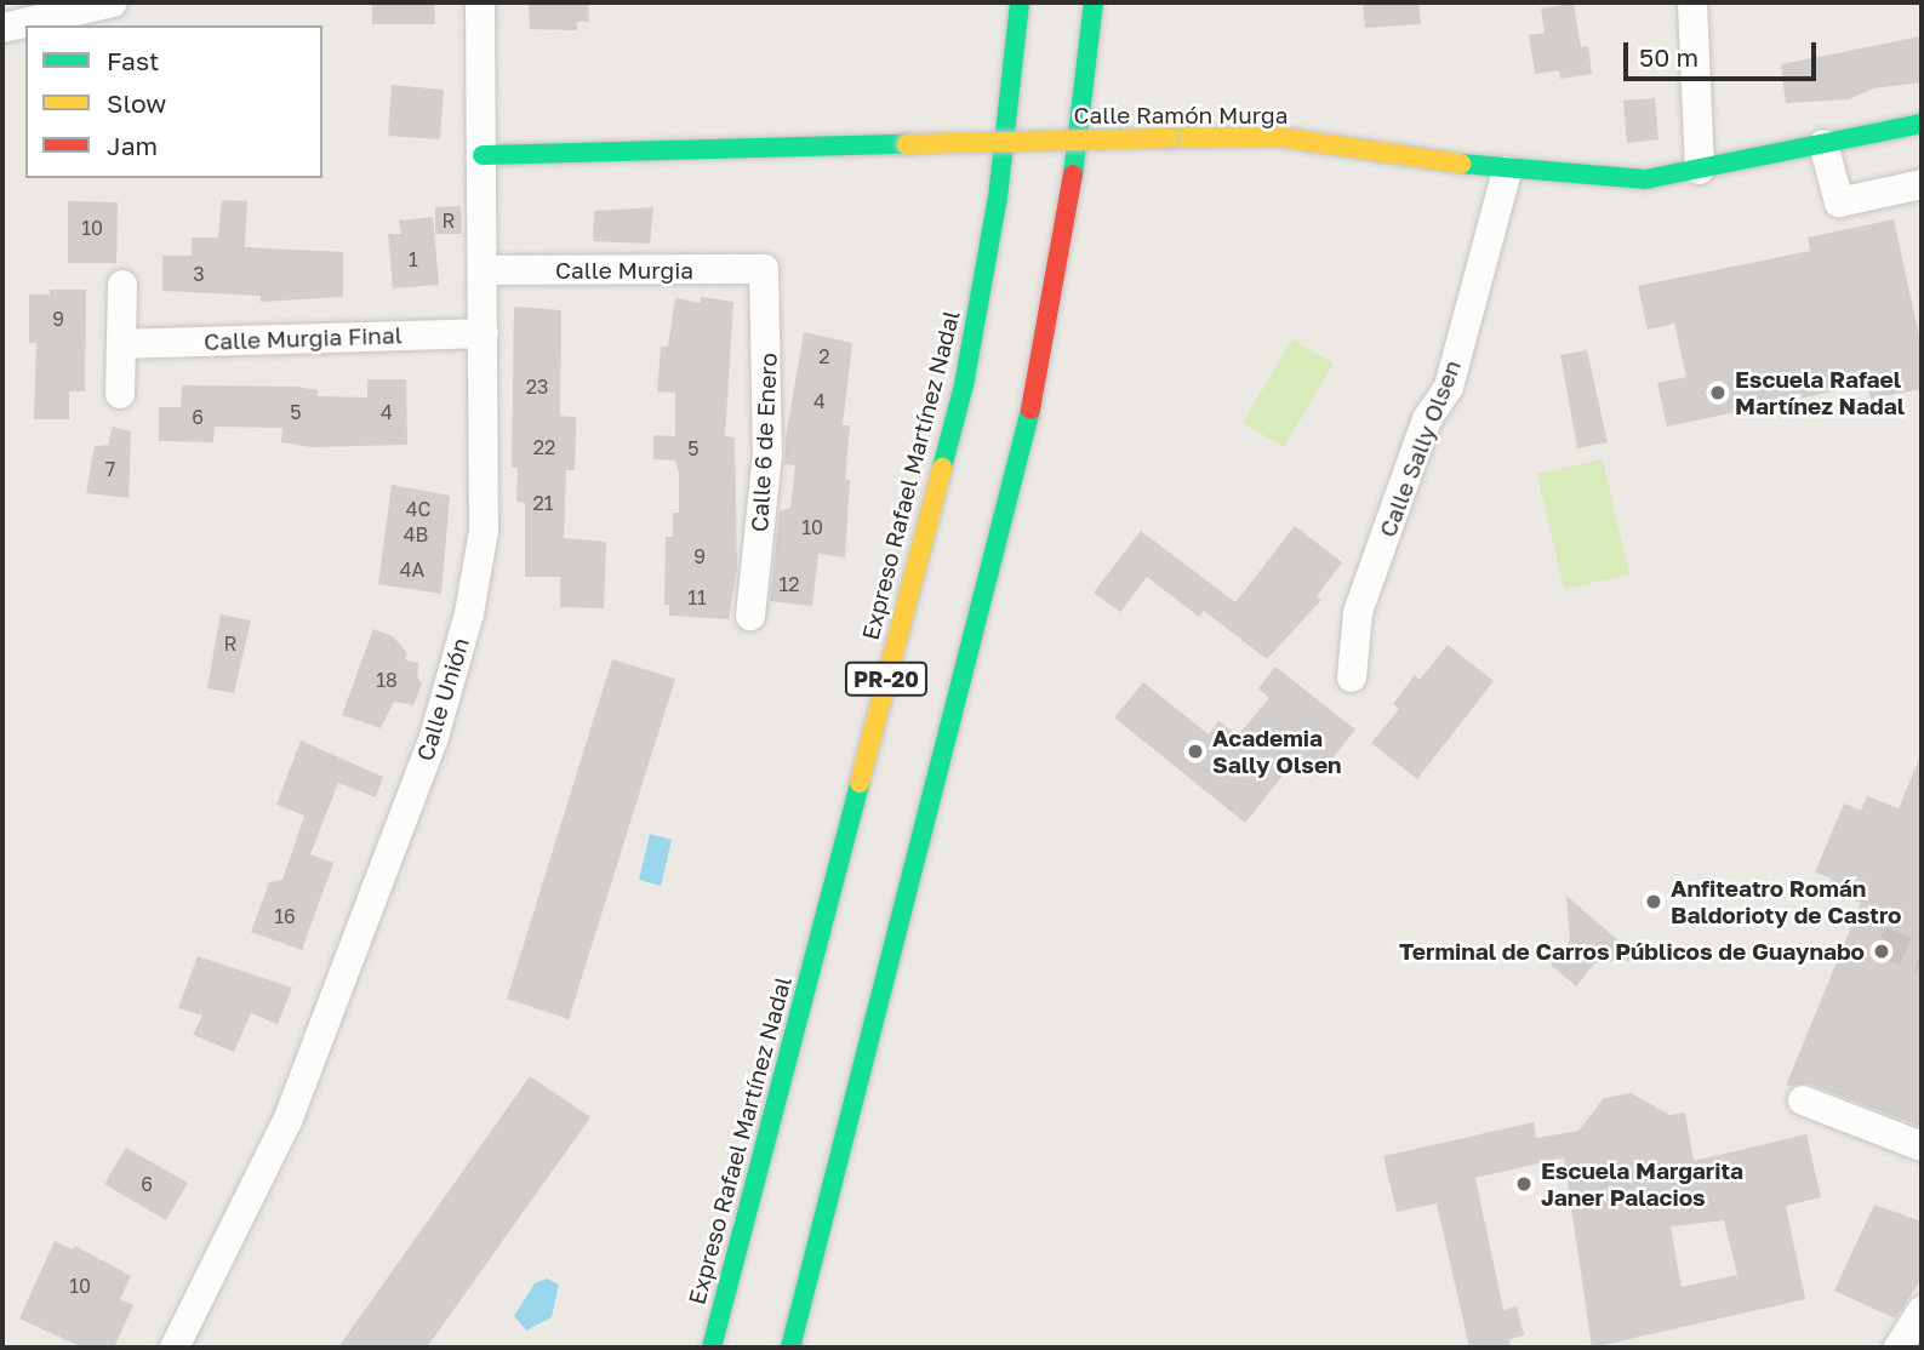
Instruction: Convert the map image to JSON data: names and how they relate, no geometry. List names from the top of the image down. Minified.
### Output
{"streets":{"main road":["Calle Ramón Murga","Expreso Rafael Martínez Nadal","PR-20"],"street":["Calle Murgia","Calle Murgia Final","Calle 6 de Enero","Calle Sally Olsen","Calle Unión"]},"crossings":[["Calle Ramón Murga","Calle Sally Olsen"],["Calle Ramón Murga","Calle Unión"],["Calle Murgia","Calle 6 de Enero"],["Calle Murgia","Calle Unión"],["Calle Murgia Final","Calle Unión"]],"places":["Escuela Rafael Martínez Nadal","Academia Sally Olsen","Anfiteatro Román Baldorioty de Castro","Terminal de Carros Públicos de Guaynabo","Escuela Margarita Janer Palacios"],"house_numbers":["R","10","1","3","9","2","23","4","5","4","6","22","5","7","21","4C","10","4B","9","4A","12","11","R","18","16","6","10"],"legend":["Fast","Slow","Jam"],"scale_bar":"50 m"}
